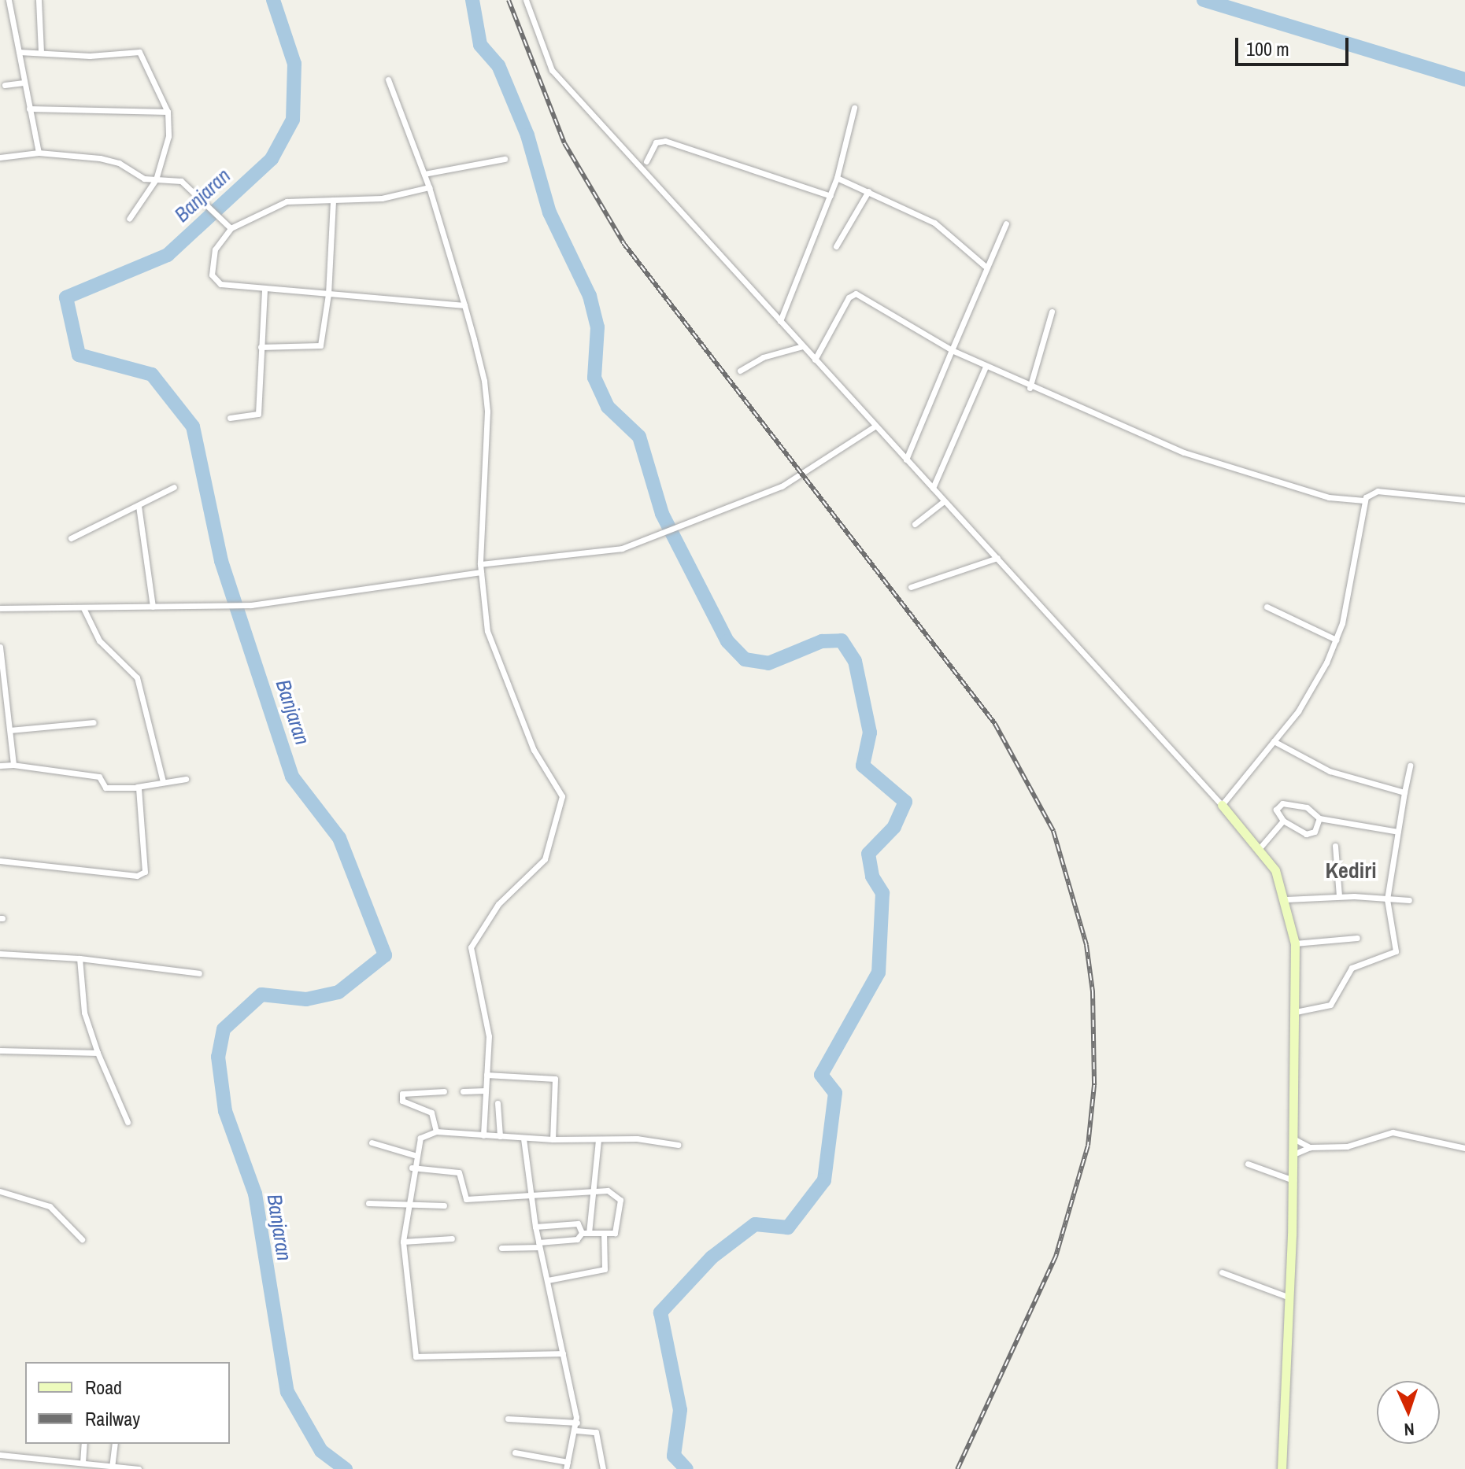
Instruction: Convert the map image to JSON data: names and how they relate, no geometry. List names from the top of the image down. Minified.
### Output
{"districts":["Kediri"],"water":["Banjaran"],"legend":["Road","Railway"],"scale_bar":"100 m","north":"bottom"}
